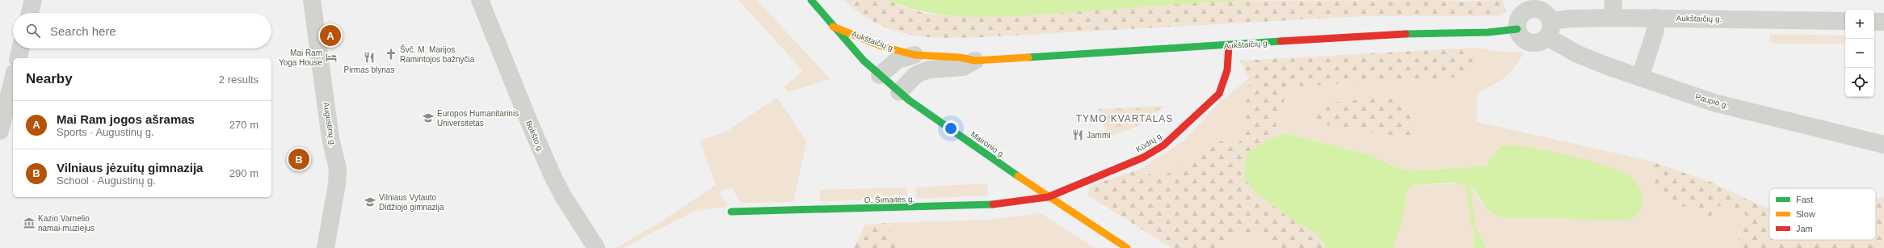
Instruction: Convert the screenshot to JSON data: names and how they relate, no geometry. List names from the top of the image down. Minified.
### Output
{"streets":{"street":["Aukštaičių g.","Paupio g.","Augustinų g.","Bokšto g.","Kūdrų g.","Maironio g.","O. Šimaitės g."]},"crossings":[["Aukštaičių g.","Paupio g."],["Aukštaičių g.","Kūdrų g."],["Aukštaičių g.","Maironio g."],["Kūdrų g.","Maironio g."],["Kūdrų g.","O. Šimaitės g."],["Maironio g.","O. Šimaitės g."]],"districts":["TYMO KVARTALAS"],"places":{"church":["Švč. M. Marijos Ramintojos bažnyčia"],"hotel":["Mai Ram Yoga House"],"restaurant":["Pirmas blynas","Jammi"],"school or university":["Europos Humanitarinis Universitetas","Vilniaus Vytauto Didžiojo gimnazija"],"museum":["Kazio Varnelio namai-muziejus"]},"legend":["Fast","Slow","Jam"],"page":{"map_buttons":["+","−"],"search":"Search here","pins":["A","B"],"heading":["Nearby","2 results"],"list":[{"mark":"A","name":"Mai Ram jogos ašramas","note":"Sports · Augustinų g.","value":"270 m"},{"mark":"B","name":"Vilniaus jėzuitų gimnazija","note":"School · Augustinų g.","value":"290 m"}]}}
